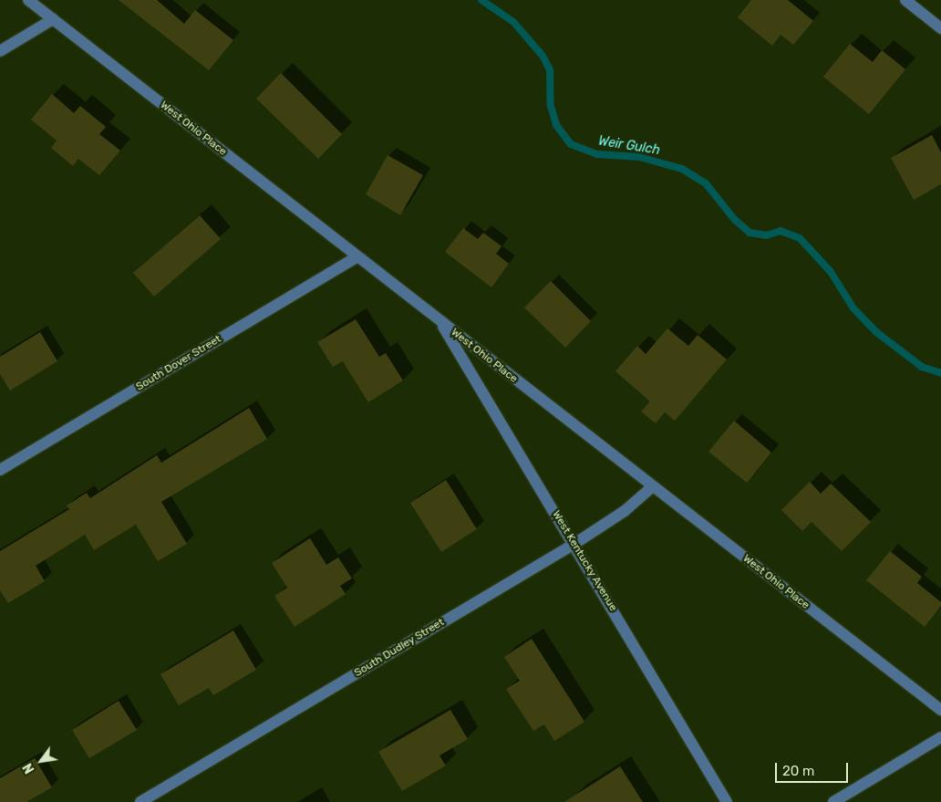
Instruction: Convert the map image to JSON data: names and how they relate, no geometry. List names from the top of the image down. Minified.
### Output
{"streets":{"street":["West Ohio Place","South Dover Street","West Kentucky Avenue","South Dudley Street"]},"crossings":[["West Ohio Place","South Dover Street"],["West Ohio Place","West Kentucky Avenue"],["West Ohio Place","South Dudley Street"],["West Kentucky Avenue","South Dudley Street"]],"water":["Weir Gulch"],"scale_bar":"20 m","north":"bottom left"}
